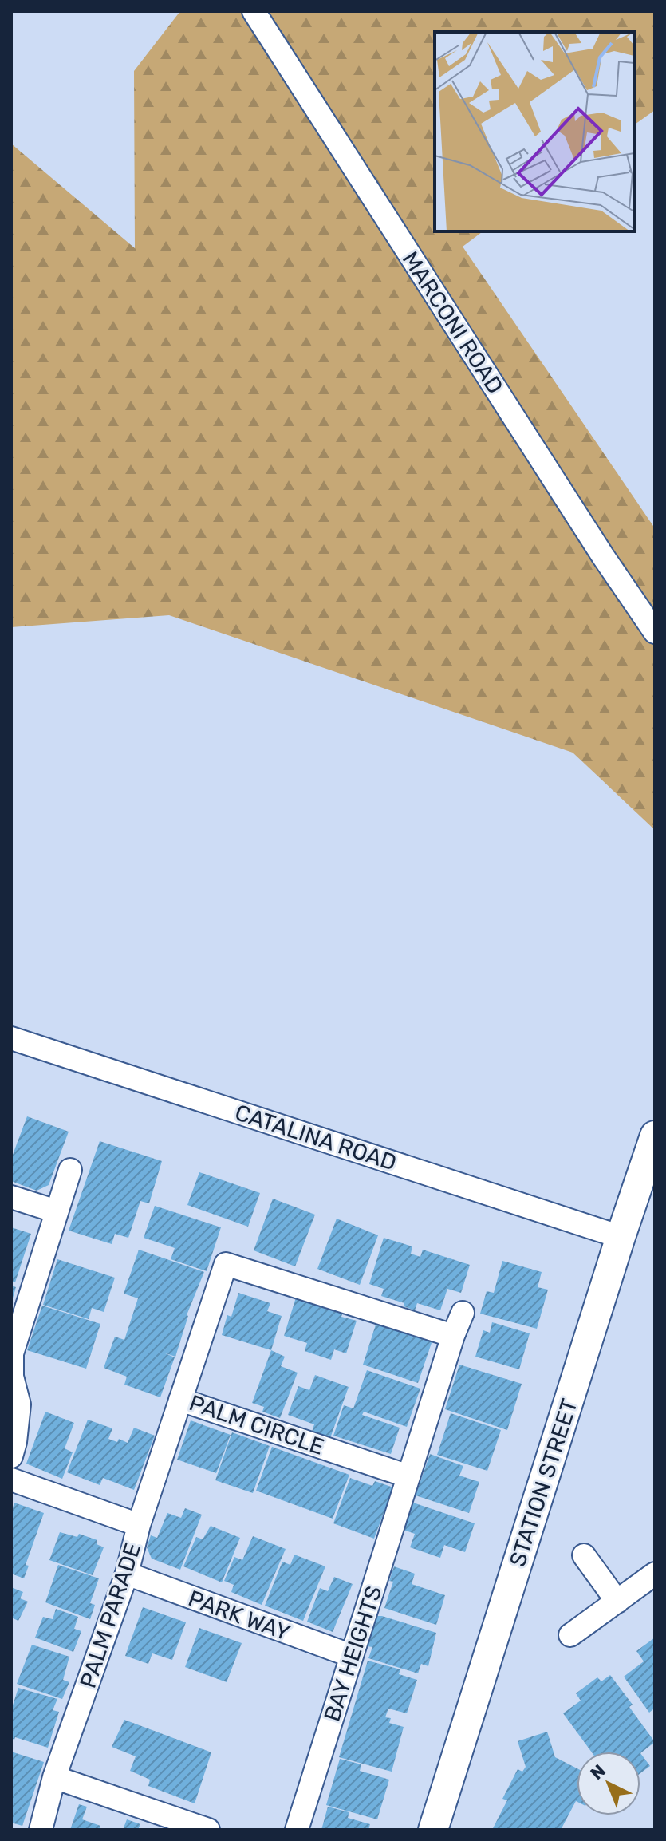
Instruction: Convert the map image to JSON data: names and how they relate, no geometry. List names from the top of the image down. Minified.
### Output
{"streets":{"street":["MARCONI ROAD","CATALINA ROAD","PALM CIRCLE","STATION STREET","PALM PARADE","PARK WAY","BAY HEIGHTS"]},"crossings":[["CATALINA ROAD","STATION STREET"],["PALM CIRCLE","PALM PARADE"],["PALM CIRCLE","BAY HEIGHTS"],["PALM PARADE","PARK WAY"],["PARK WAY","BAY HEIGHTS"]],"north":"top left"}
